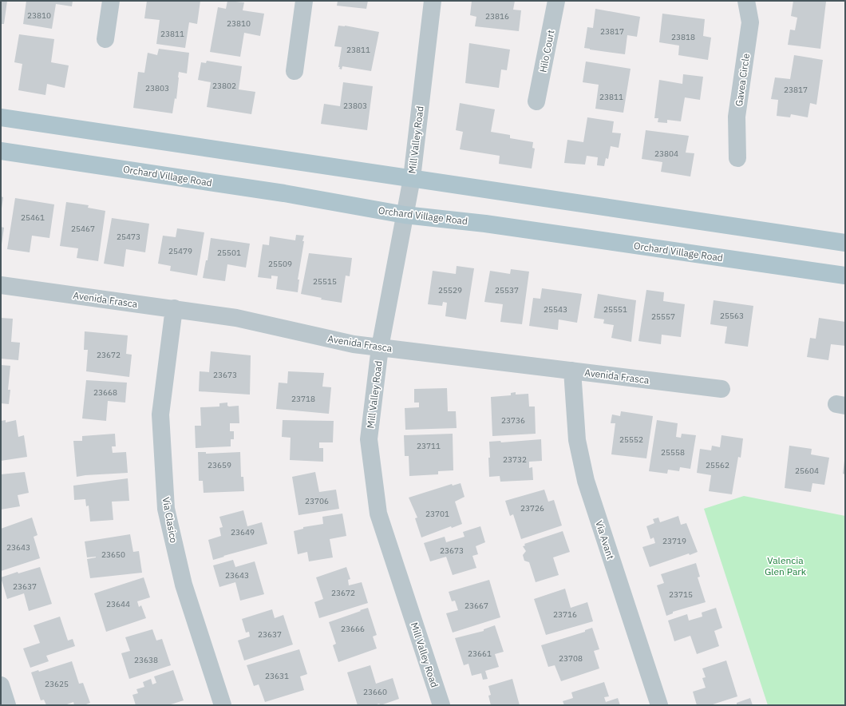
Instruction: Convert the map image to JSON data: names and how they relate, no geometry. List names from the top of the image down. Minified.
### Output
{"streets":{"main road":["Orchard Village Road"],"street":["Hilo Court","Gavea Circle","Mill Valley Road","Avenida Frasca","Via Clasico","Via Avant"]},"crossings":[["Mill Valley Road","Orchard Village Road"],["Mill Valley Road","Avenida Frasca"],["Avenida Frasca","Via Clasico"],["Avenida Frasca","Via Avant"]],"parks":["Valencia Glen Park"],"house_numbers":["23810","23816","23810","23817","23811","23818","23811","23802","23803","23817","23811","23803","23804","25461","25467","25473","25479","25501","25509","25515","25529","25537","25543","25551","25563","25557","23672","23673","23668","23718","23736","25552","23711","25558","23732","23659","25562","25604","23706","23726","23701","23649","23719","23643","23673","23650","23643","23637","23672","23715","23644","23667","23716","23666","23637","23661","23708","23638","23631","23625","23660"]}
